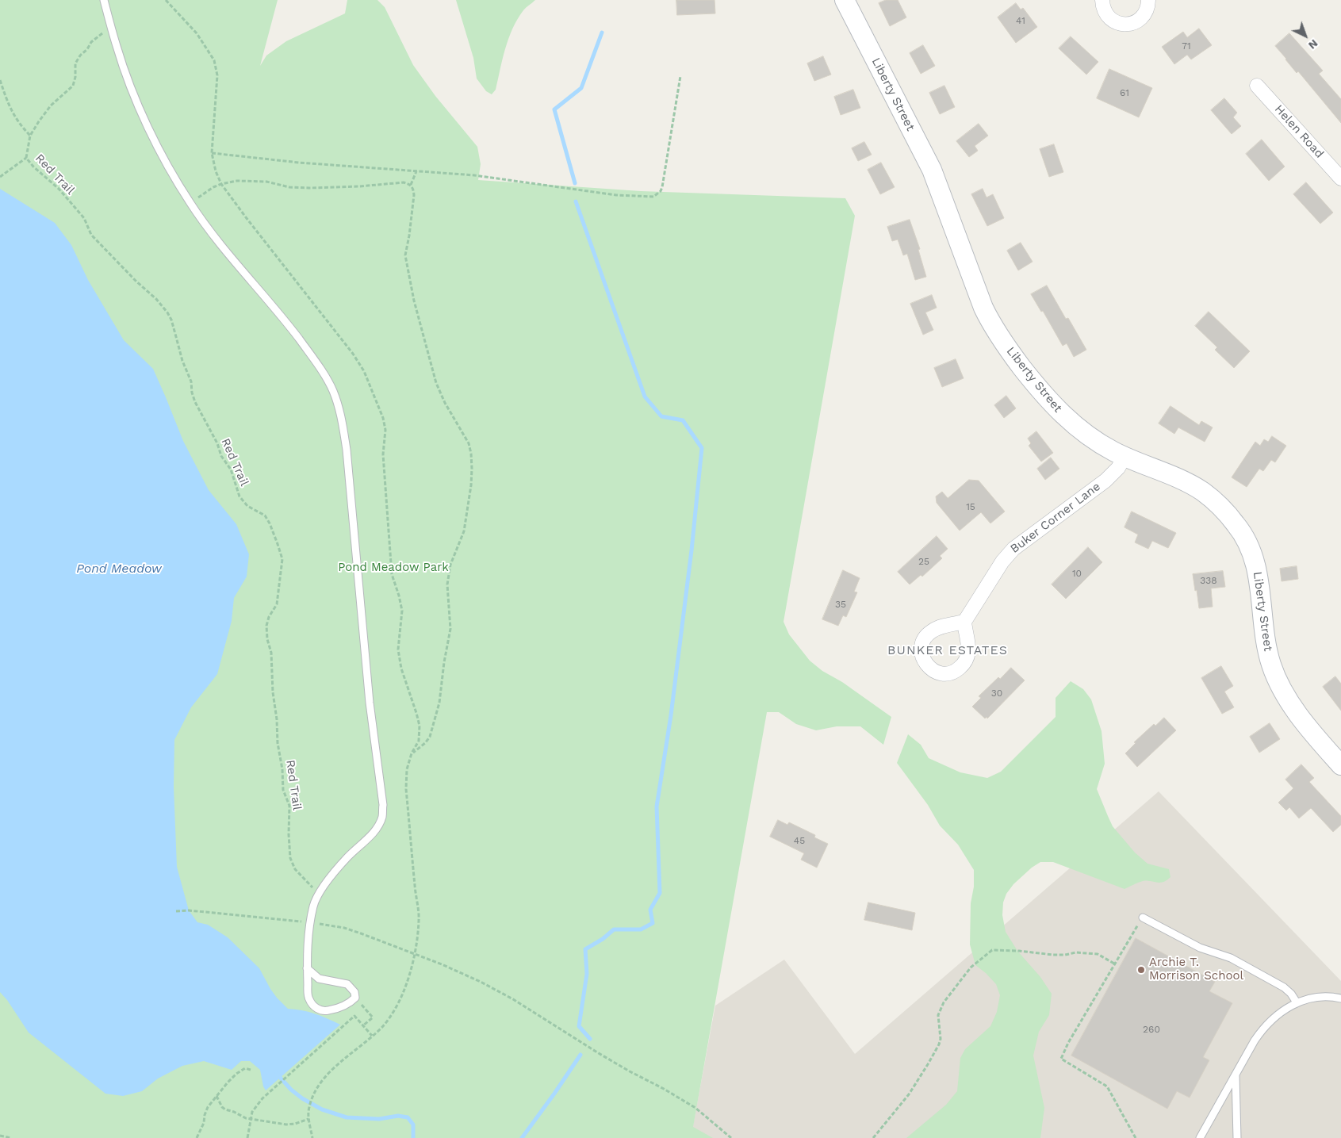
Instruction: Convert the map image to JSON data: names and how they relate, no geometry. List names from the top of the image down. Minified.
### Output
{"streets":{"main road":["Liberty Street"],"street":["Helen Road","Buker Corner Lane"],"path":["Red Trail"]},"crossings":[["Liberty Street","Buker Corner Lane"]],"districts":["BUNKER ESTATES"],"water":["Pond Meadow"],"parks":["Pond Meadow Park"],"places":["Archie T. Morrison School"],"house_numbers":["41","71","61","15","25","10","338","35","30","45","260"],"north":"bottom right"}
